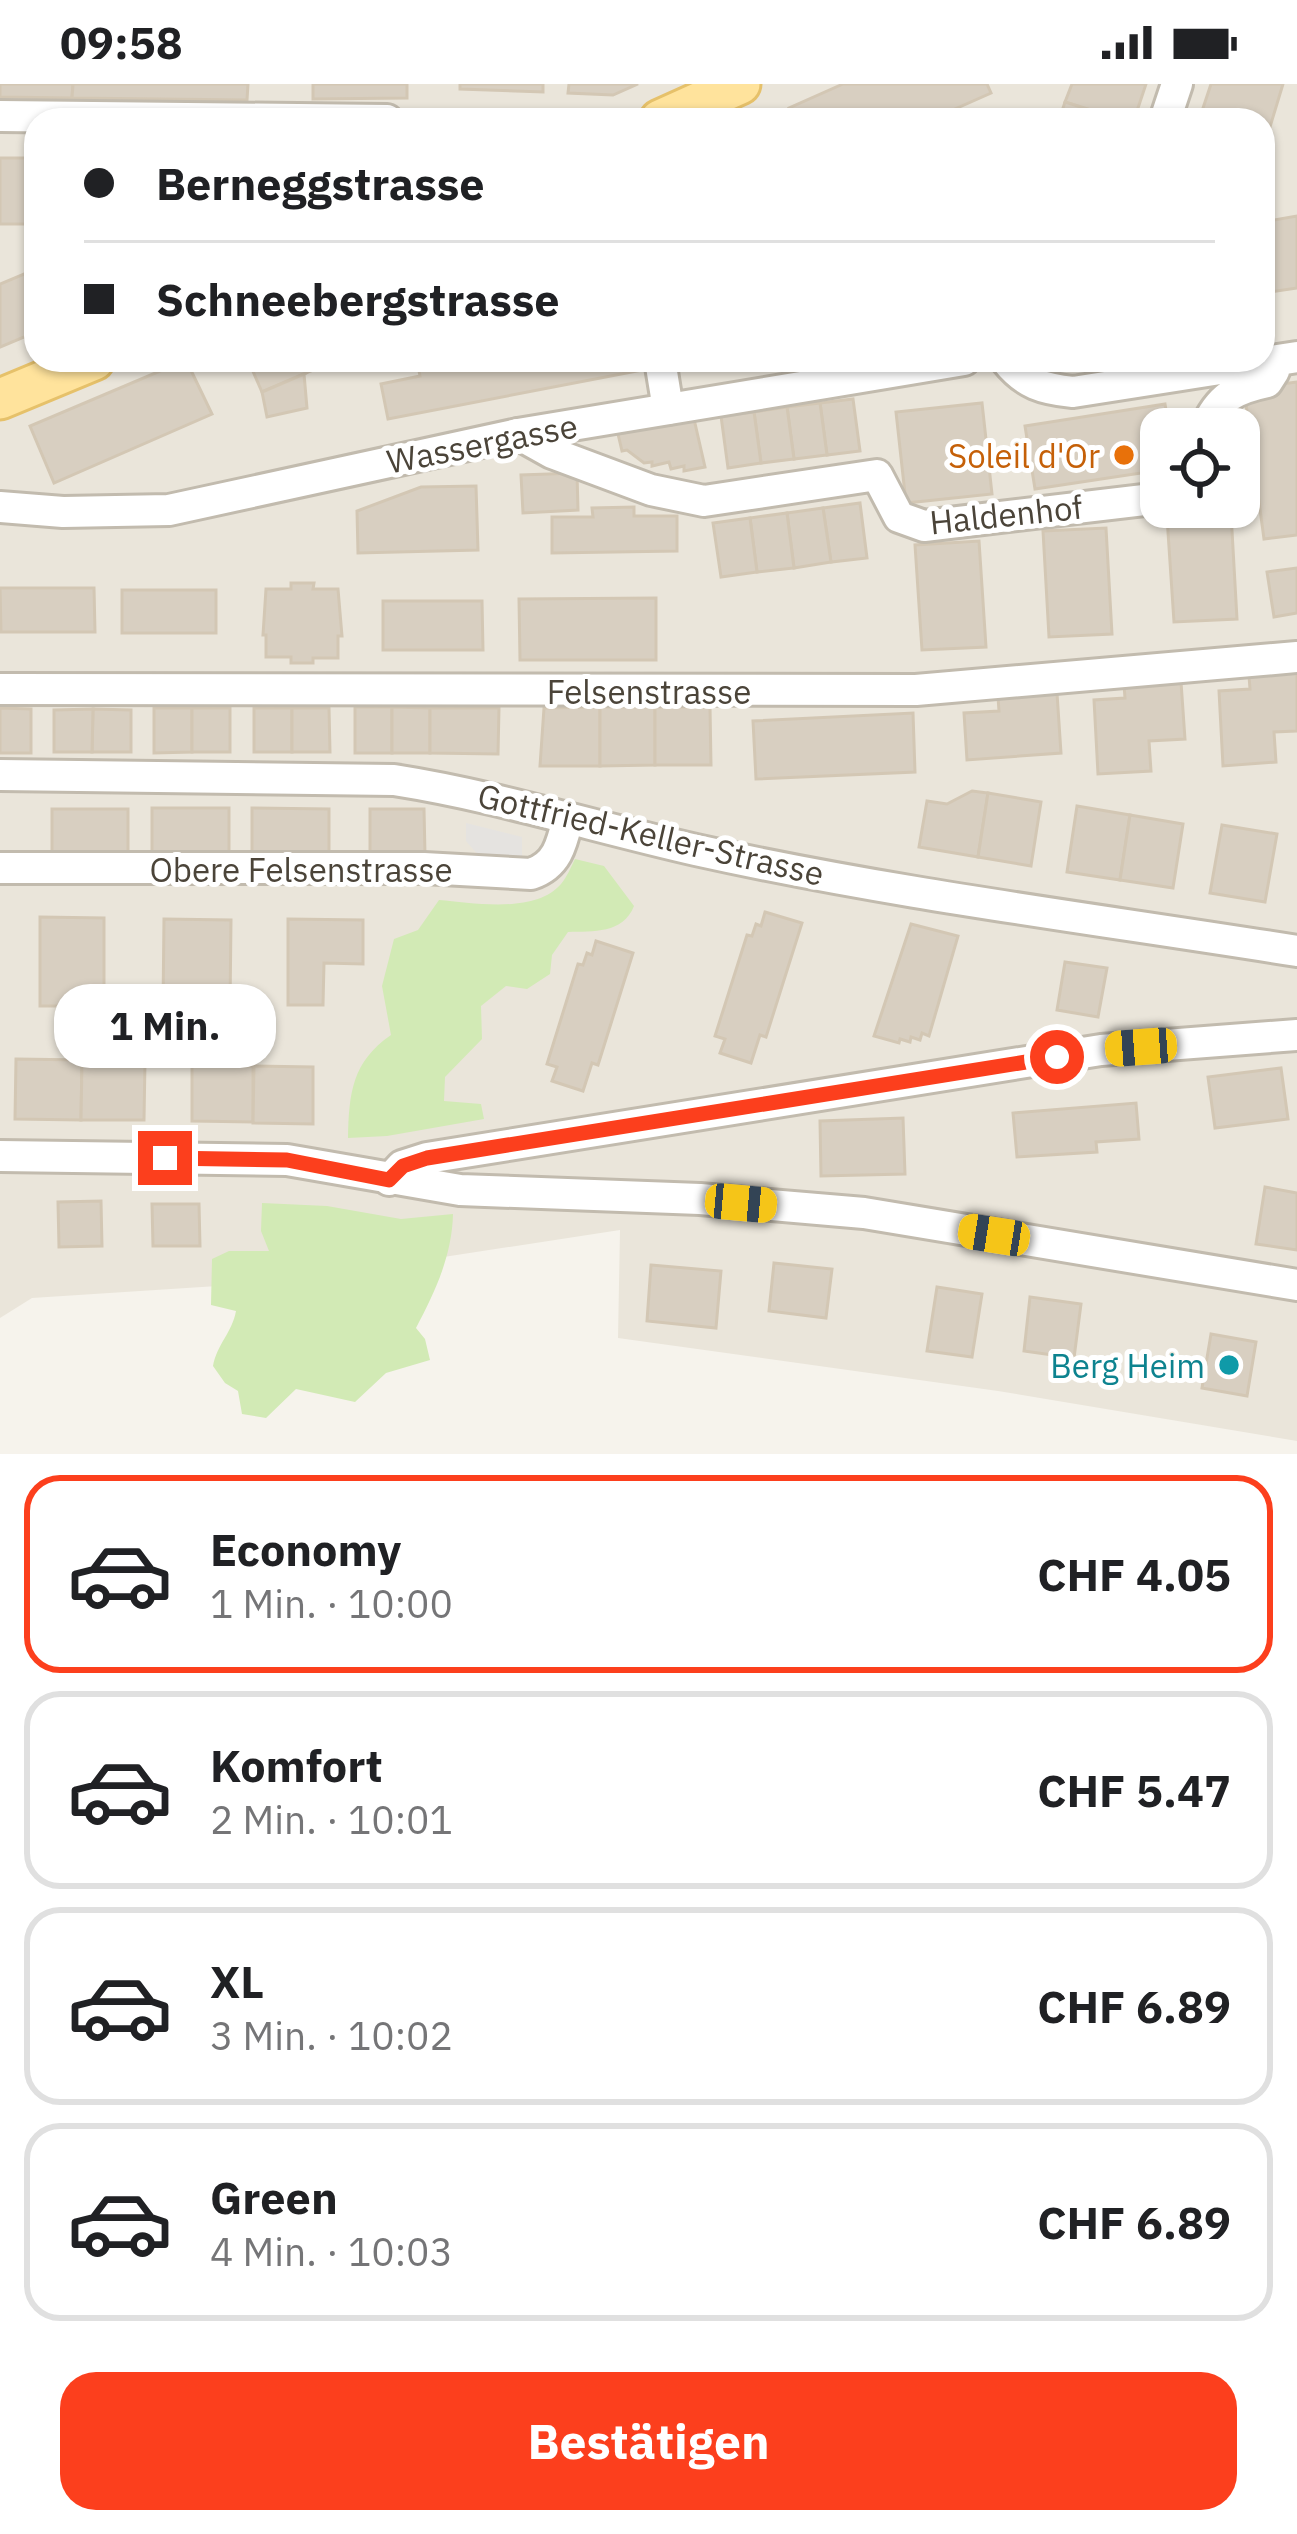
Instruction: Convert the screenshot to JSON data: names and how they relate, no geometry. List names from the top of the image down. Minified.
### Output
{"streets":{"street":["Wassergasse","Haldenhof","Felsenstrasse","Gottfried-Keller-Strasse","Obere Felsenstrasse"]},"crossings":[["Wassergasse","Haldenhof"],["Gottfried-Keller-Strasse","Obere Felsenstrasse"]],"places":["Soleil d'Or","Berg Heim"],"page":{"status":"09:58","banner":["Berneggstrasse","Schneebergstrasse"],"bubble":"1 Min.","list":[{"name":"Economy","note":"1 Min. · 10:00","value":"CHF 4.05"},{"name":"Komfort","note":"2 Min. · 10:01","value":"CHF 5.47"},{"name":"XL","note":"3 Min. · 10:02","value":"CHF 6.89"},{"name":"Green","note":"4 Min. · 10:03","value":"CHF 6.89"}],"buttons":"Bestätigen"}}
